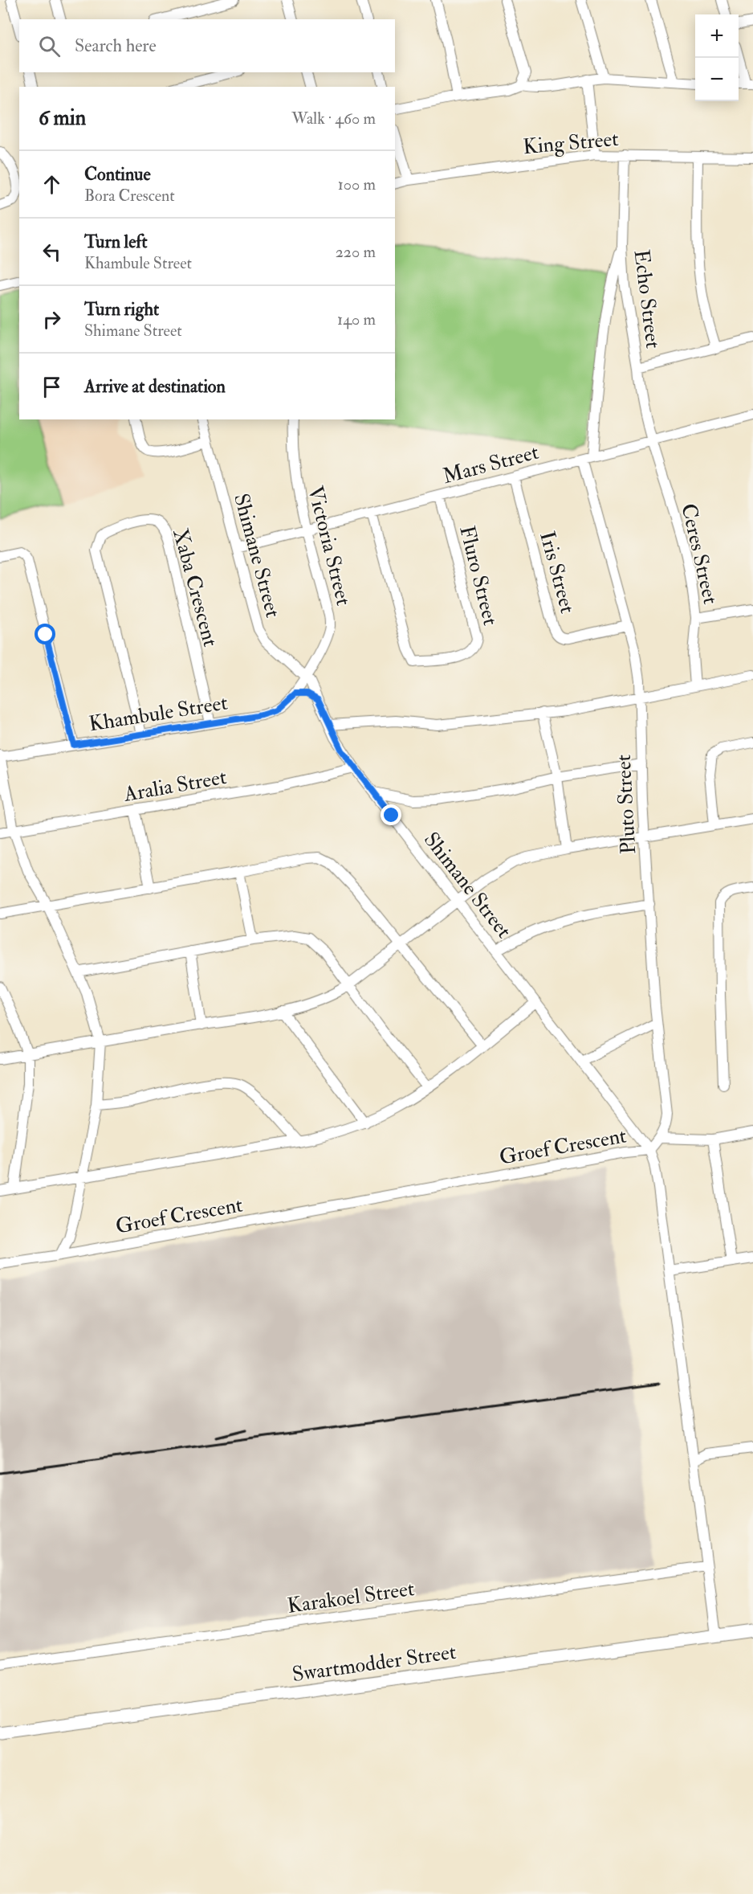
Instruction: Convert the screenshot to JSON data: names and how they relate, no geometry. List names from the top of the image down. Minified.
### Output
{"streets":{"main road":["Swartmodder Street"],"street":["King Street","Echo Street","Mars Street","Victoria Street","Ceres Street","Shimane Street","Iris Street","Fluro Street","Xaba Crescent","Khambule Street","Aralia Street","Pluto Street","Groef Crescent","Karakoel Street"]},"crossings":[["King Street","Echo Street"],["Echo Street","Ceres Street"],["Mars Street","Victoria Street"],["Mars Street","Ceres Street"],["Mars Street","Shimane Street"],["Mars Street","Iris Street"],["Mars Street","Fluro Street"],["Mars Street","Pluto Street"],["Victoria Street","Shimane Street"],["Victoria Street","Khambule Street"],["Shimane Street","Khambule Street"],["Shimane Street","Aralia Street"],["Shimane Street","Pluto Street"],["Shimane Street","Groef Crescent"],["Iris Street","Pluto Street"],["Xaba Crescent","Khambule Street"],["Pluto Street","Groef Crescent"],["Groef Crescent","Karakoel Street"],["Groef Crescent","Swartmodder Street"]],"page":{"map_buttons":["+","−"],"search":"Search here","heading":["6 min","Walk · 460 m"],"list":[["Continue","Bora Crescent","100 m"],["Turn left","Khambule Street","220 m"],["Turn right","Shimane Street","140 m"],"Arrive at destination"]}}
